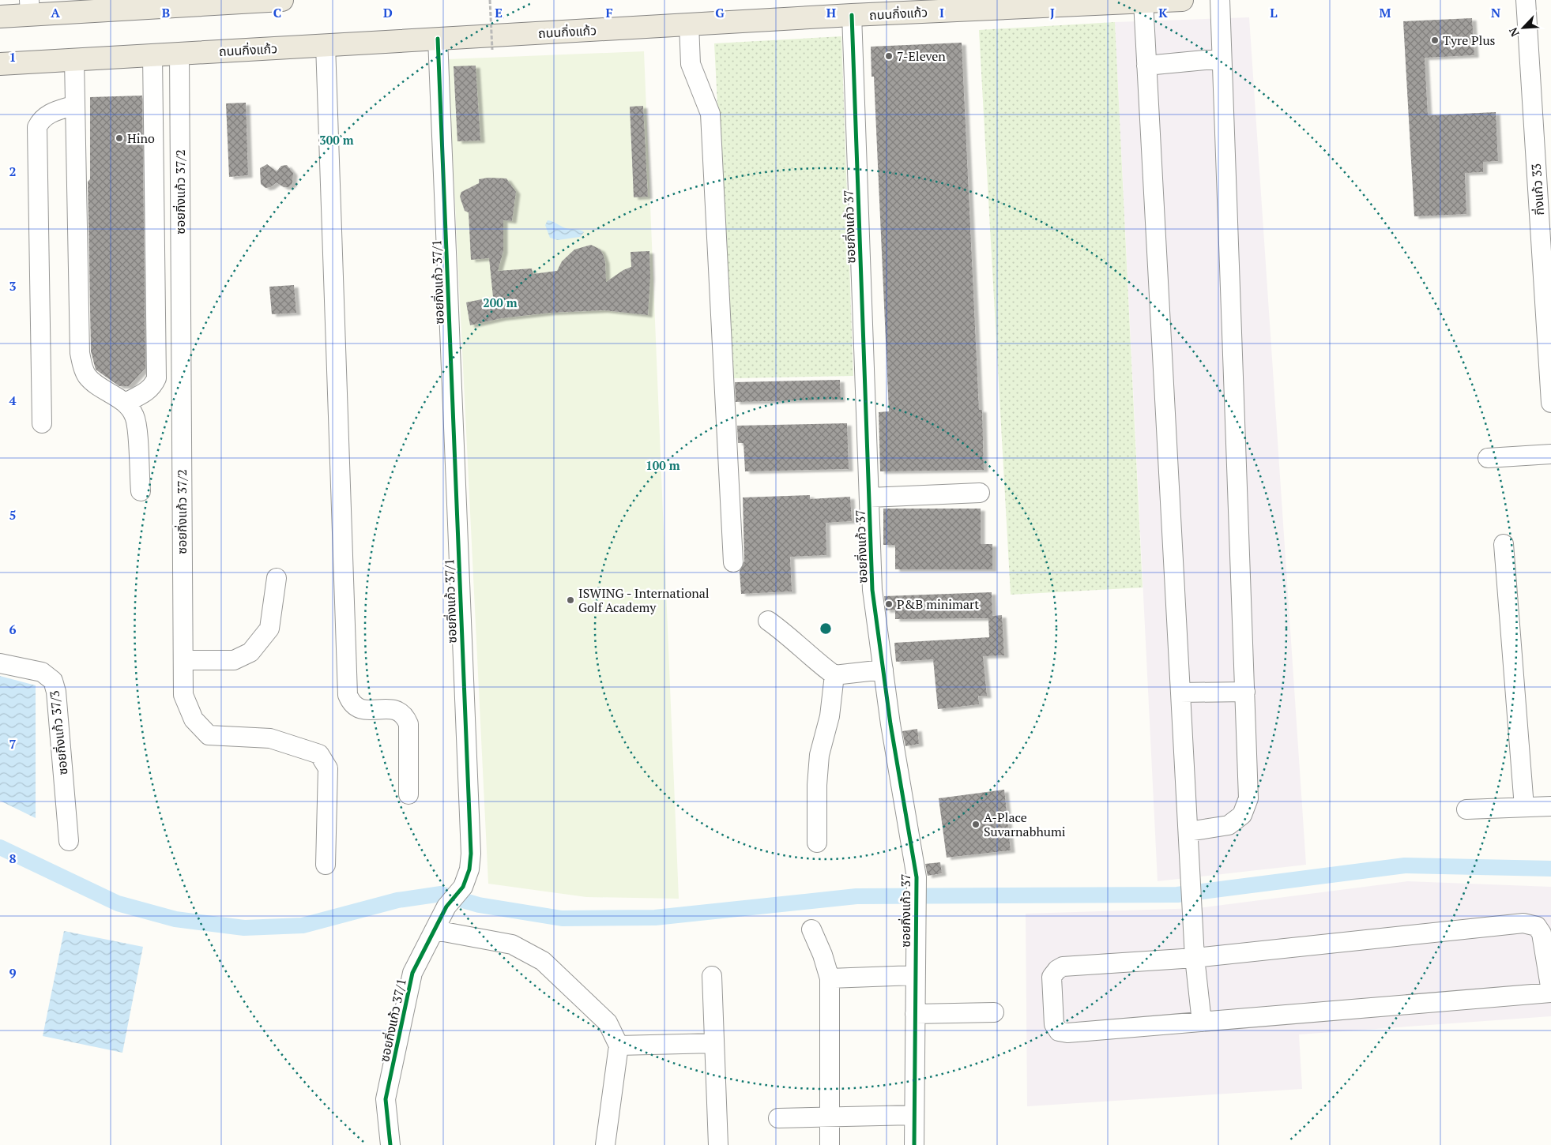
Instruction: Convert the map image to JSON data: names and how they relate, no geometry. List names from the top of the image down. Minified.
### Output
{"streets":{"main road":["ถนนกิ่งแก้ว"],"street":["กิ่งแก้ว 33","ซอยกิ่งแก้ว 37/2","ซอยกิ่งแก้ว 37","ซอยกิ่งแก้ว 37/1","ซอยกิ่งแก้ว 37/3"]},"crossings":[["ถนนกิ่งแก้ว","ซอยกิ่งแก้ว 37/2"],["ถนนกิ่งแก้ว","ซอยกิ่งแก้ว 37"],["ถนนกิ่งแก้ว","ซอยกิ่งแก้ว 37/1"]],"places":["Tyre Plus","7-Eleven","Hino","ISWING - International Golf Academy","P&B minimart","A-Place Suvarnabhumi"],"north":"bottom left","grid":{"columns":["A","B","C","D","E","F","G","H","I","J","K","L","M","N"],"rows":["1","2","3","4","5","6","7","8","9"]},"rings":["300 m","200 m","100 m"]}
